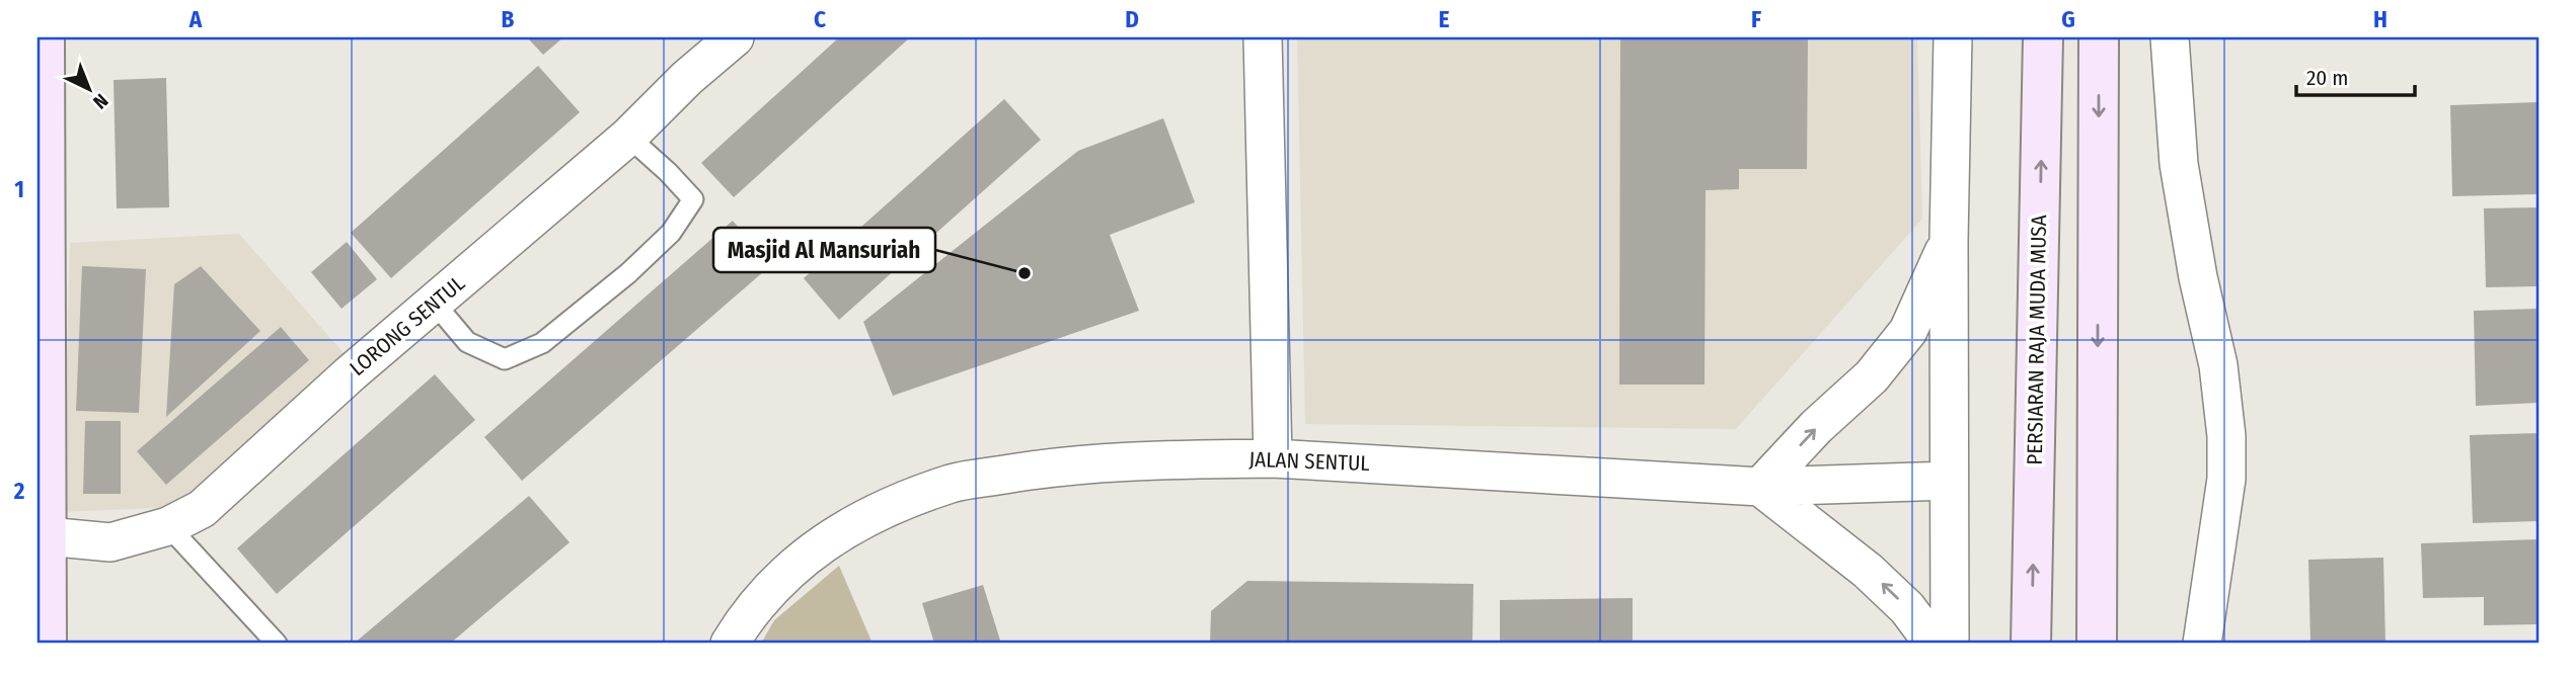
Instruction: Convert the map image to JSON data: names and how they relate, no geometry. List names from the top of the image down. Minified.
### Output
{"streets":{"main road":["PERSIARAN RAJA MUDA MUSA"],"street":["LORONG SENTUL","JALAN SENTUL"]},"places":["Masjid Al Mansuriah"],"scale_bar":"20 m","north":"bottom right","grid":{"columns":["A","B","C","D","E","F","G","H"],"rows":["1","2"]}}
